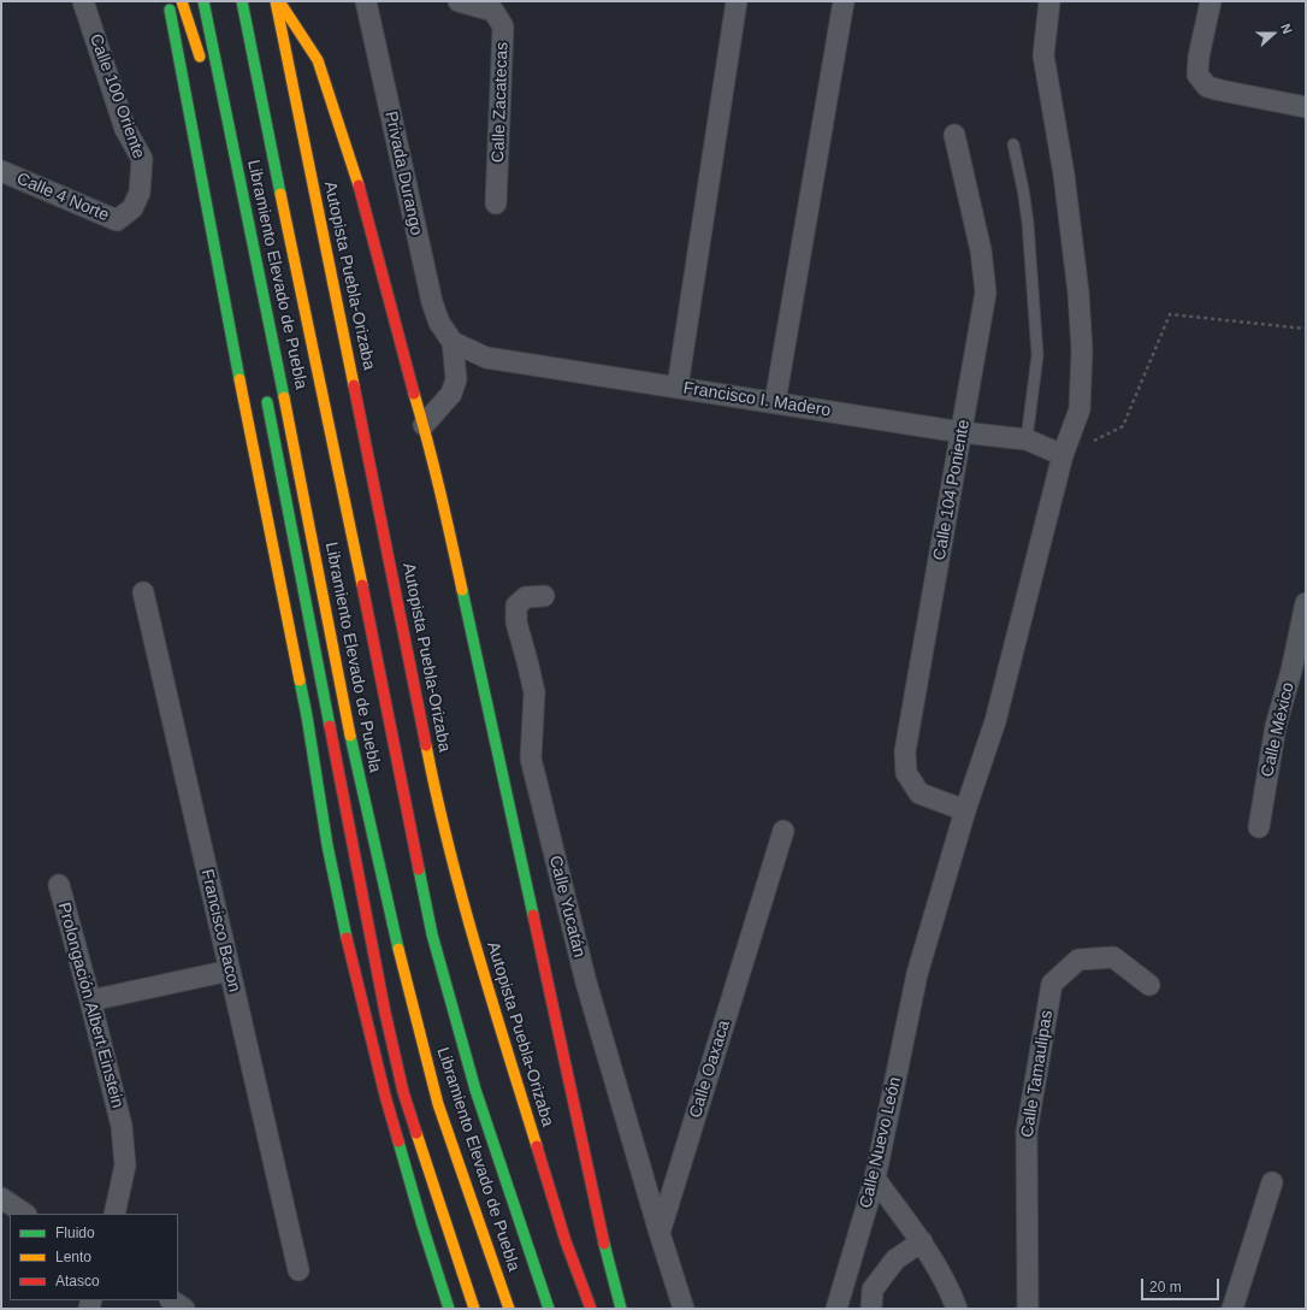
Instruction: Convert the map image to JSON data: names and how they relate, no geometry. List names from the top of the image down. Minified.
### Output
{"streets":{"main road":["Libramiento Elevado de Puebla","Autopista Puebla-Orizaba"],"street":["Calle 100 Oriente","Calle Zacatecas","Privada Durango","Calle 4 Norte","Francisco I. Madero","Calle 104 Poniente","Calle México","Calle Yucatán","Francisco Bacon","Prolongación Albert Einstein","Calle Oaxaca","Calle Tamaulipas","Calle Nuevo León"]},"crossings":[["Calle 100 Oriente","Calle 4 Norte"],["Privada Durango","Francisco I. Madero"],["Francisco I. Madero","Calle 104 Poniente"],["Francisco I. Madero","Calle Nuevo León"],["Calle 104 Poniente","Calle Nuevo León"],["Calle Yucatán","Calle Oaxaca"]],"legend":["Fluido","Lento","Atasco"],"scale_bar":"20 m","north":"right"}
